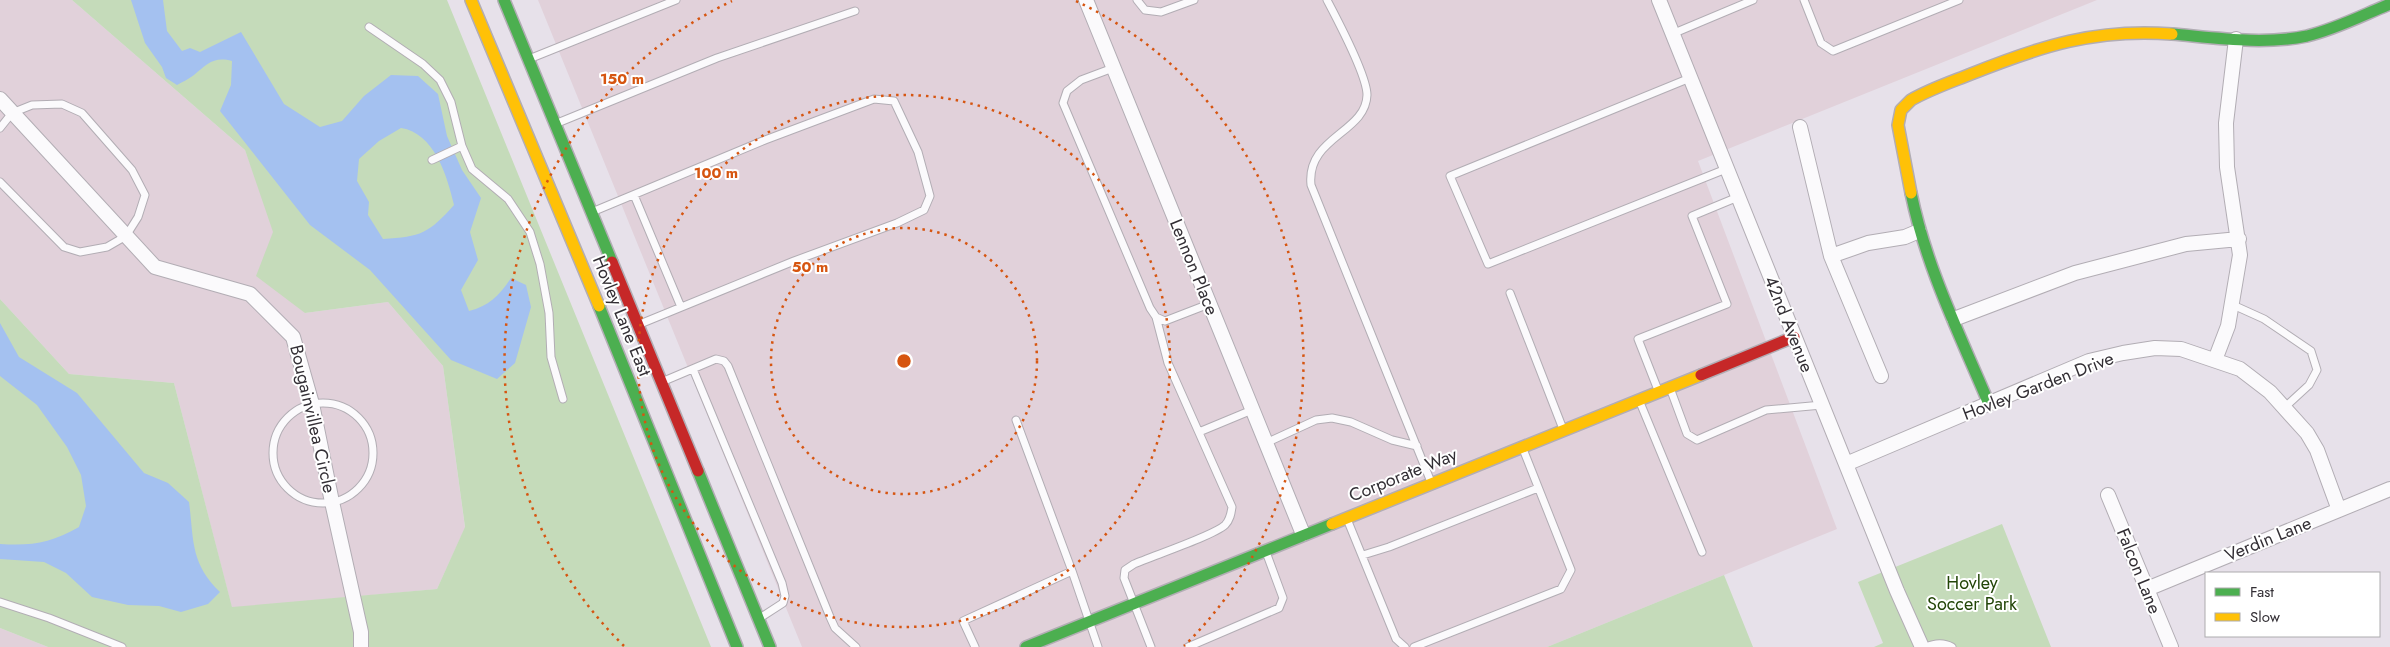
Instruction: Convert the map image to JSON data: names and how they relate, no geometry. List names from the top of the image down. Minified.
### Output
{"streets":{"street":["Lennon Place","Hovley Lane East","42nd Avenue","Hovley Garden Drive","Bougainvillea Circle","Corporate Way","Verdin Lane","Falcon Lane"]},"crossings":[["Lennon Place","Corporate Way"],["42nd Avenue","Hovley Garden Drive"],["42nd Avenue","Corporate Way"],["Hovley Garden Drive","Verdin Lane"],["Verdin Lane","Falcon Lane"]],"parks":["Hovley Soccer Park"],"legend":["Fast","Slow"],"rings":["150 m","100 m","50 m"]}
